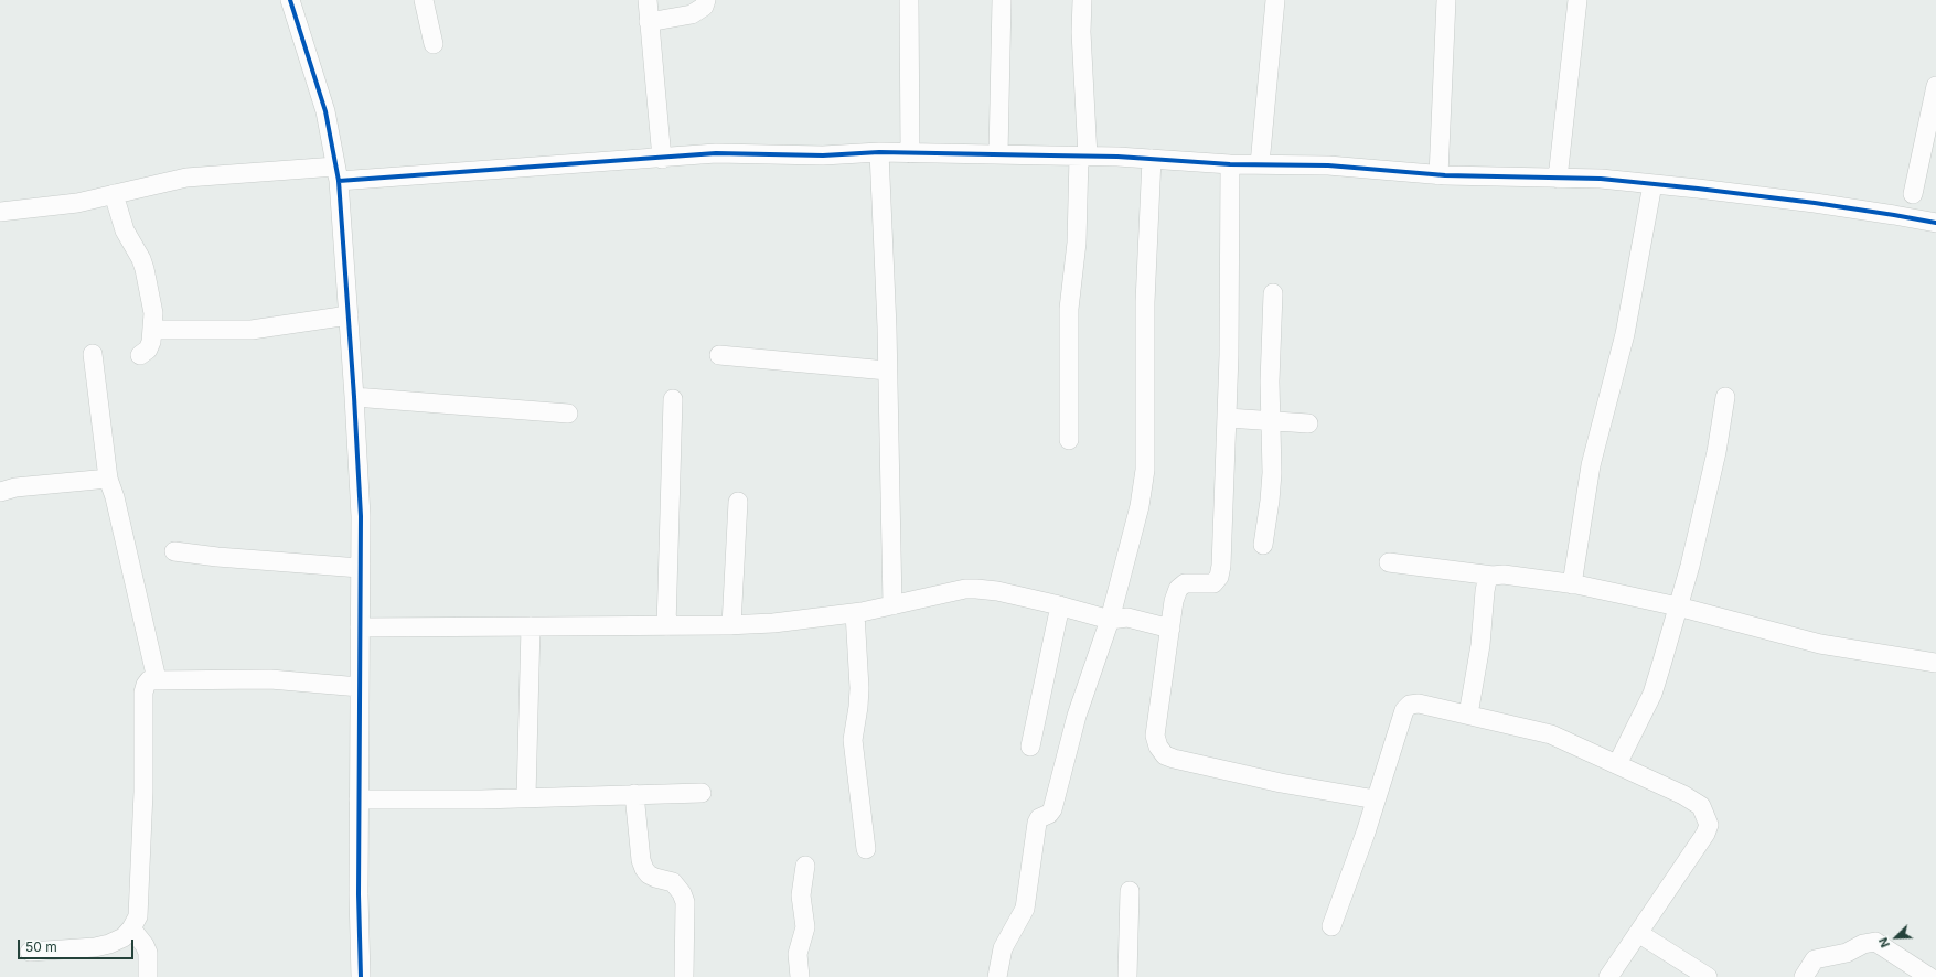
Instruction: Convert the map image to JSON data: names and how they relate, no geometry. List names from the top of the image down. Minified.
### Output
{"scale_bar":"50 m","north":"bottom left"}
